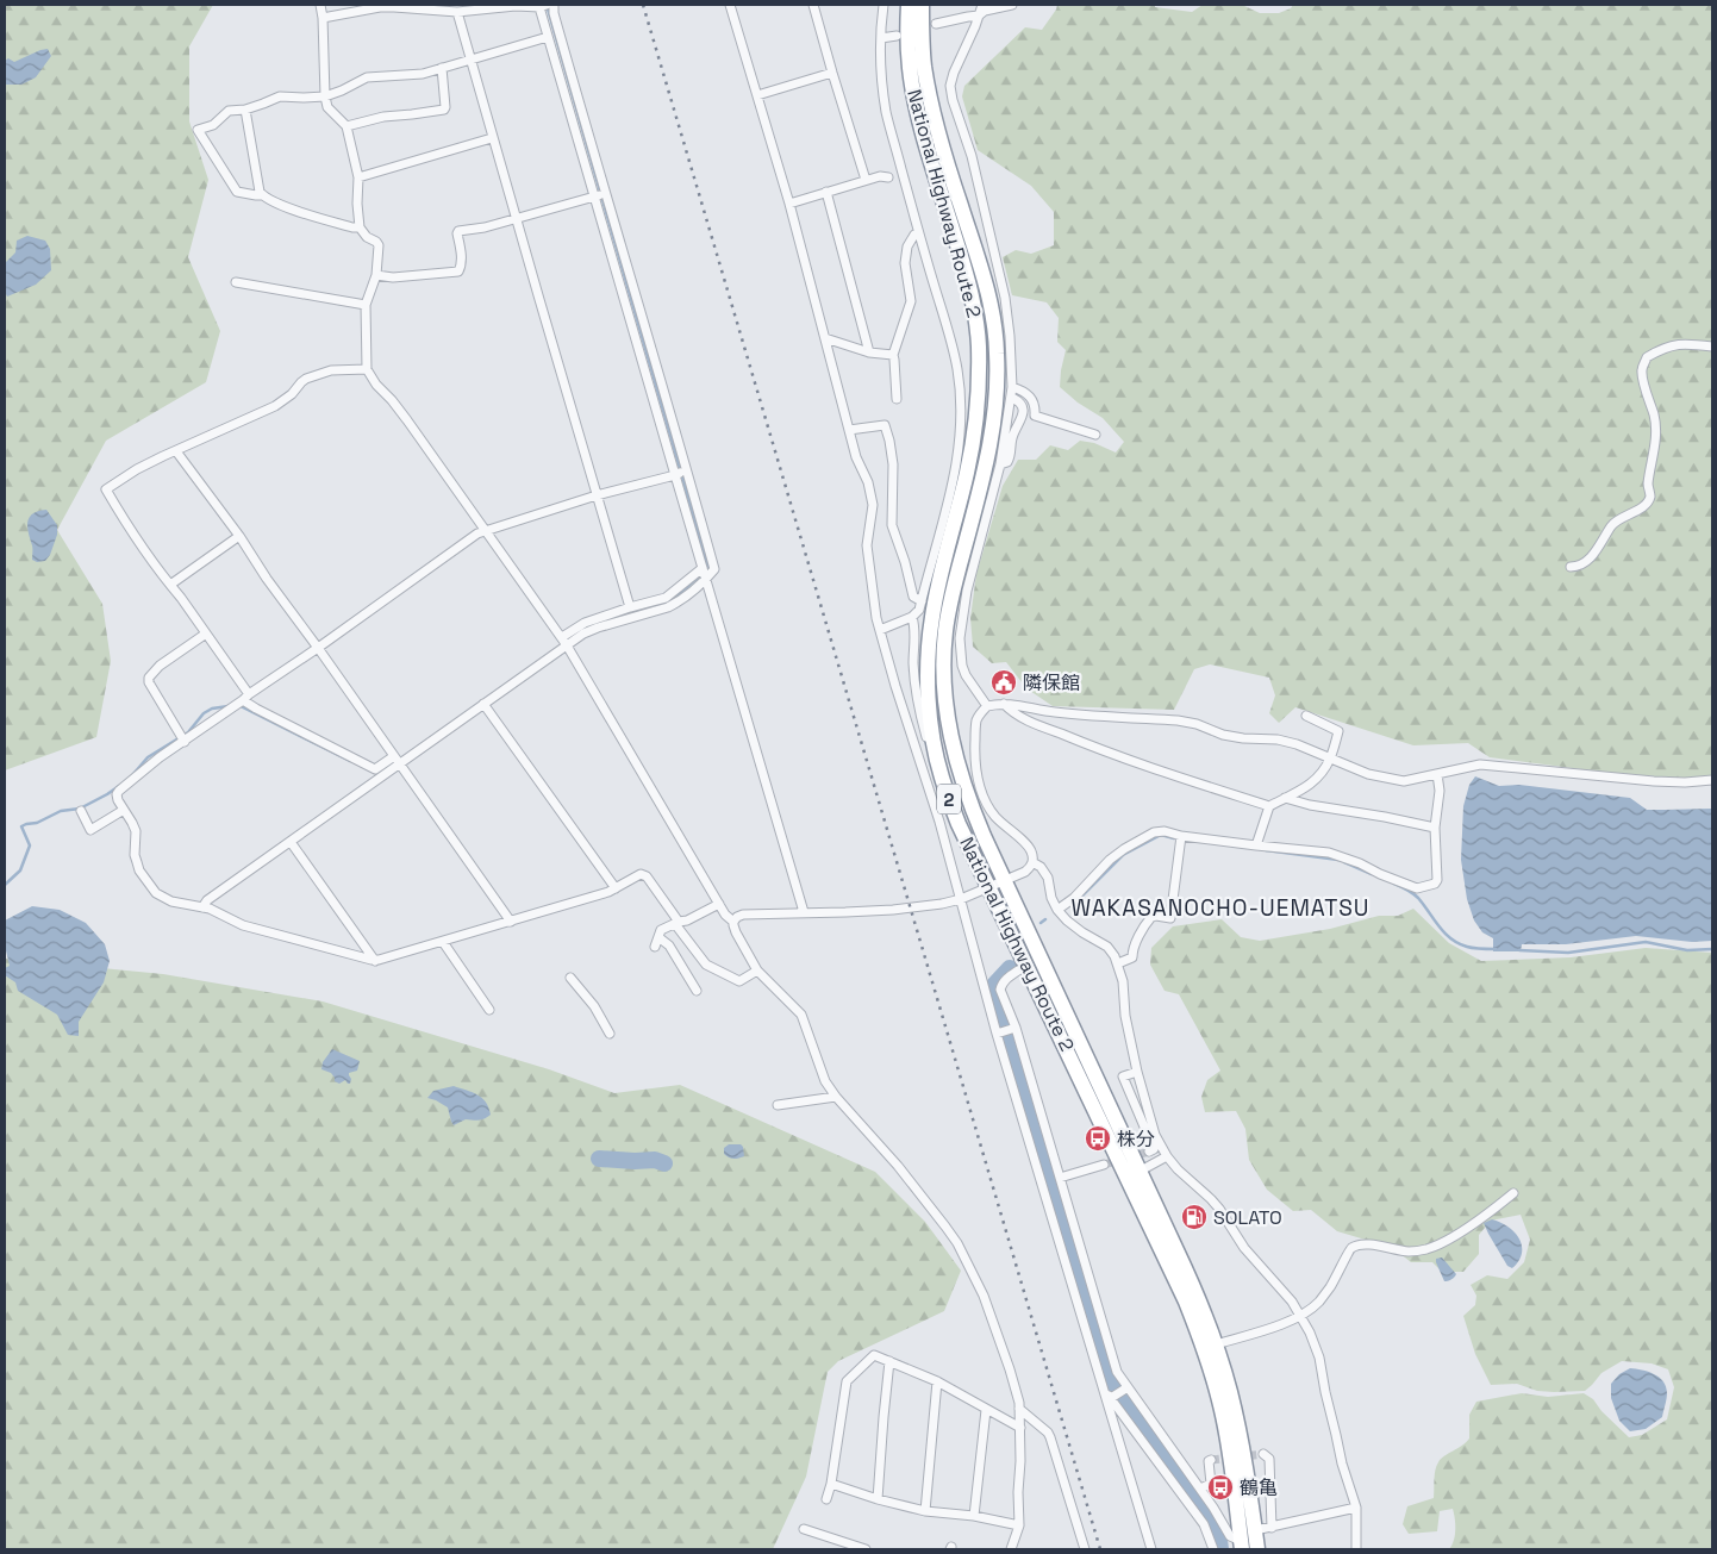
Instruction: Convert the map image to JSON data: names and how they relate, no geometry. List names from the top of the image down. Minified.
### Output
{"streets":{"highway":["National Highway Route 2","2"]},"districts":["WAKASANOCHO-UEMATSU"],"places":{"public building":["隣保館"],"bus stop":["株分","鶴亀"],"fuel station":["SOLATO"]}}
